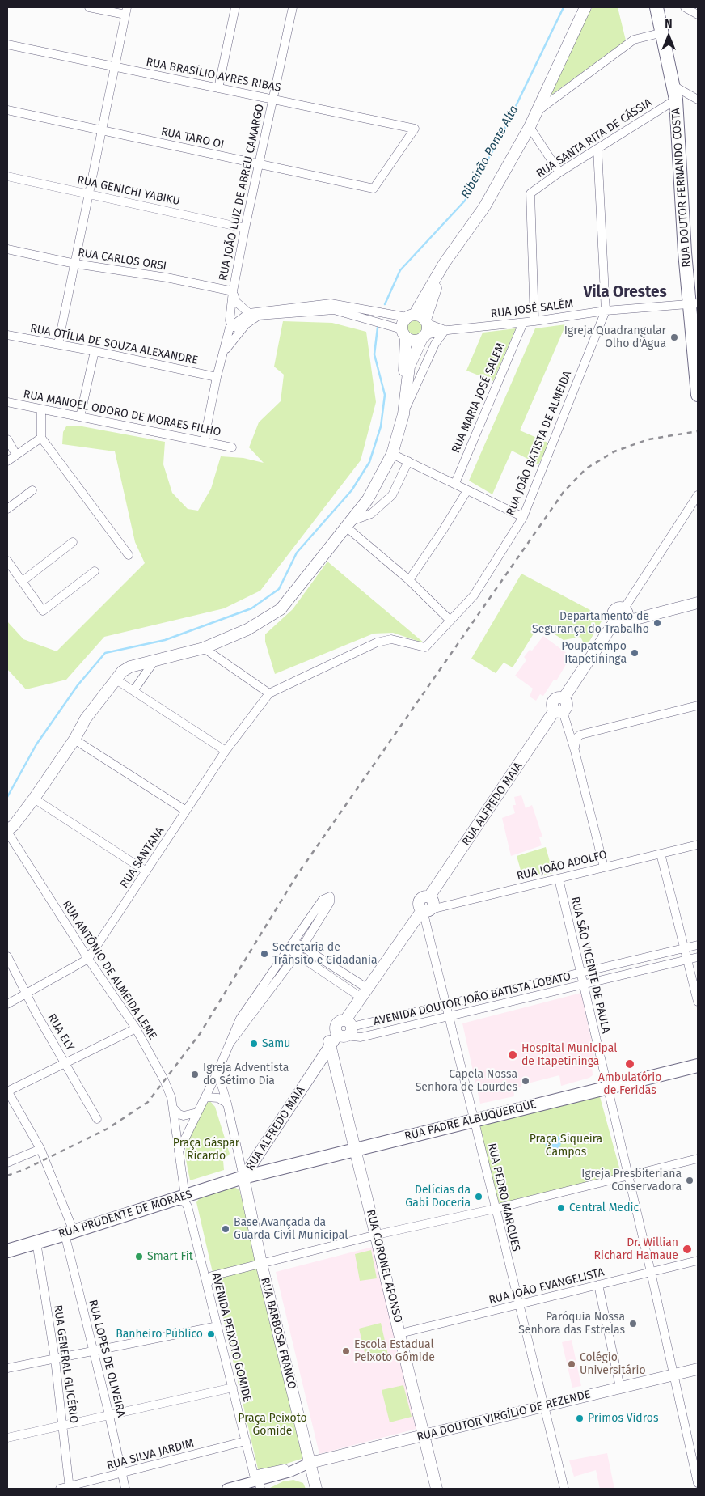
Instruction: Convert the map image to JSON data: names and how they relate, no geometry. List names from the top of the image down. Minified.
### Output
{"streets":{"main road":["RUA DOUTOR FERNANDO COSTA","RUA ALFREDO MAIA","RUA PADRE ALBUQUERQUE","RUA PRUDENTE DE MORAES","RUA CORONEL AFONSO","RUA BARBOSA FRANCO","RUA DOUTOR VIRGÍLIO DE REZENDE"],"street":["RUA BRASÍLIO AYRES RIBAS","RUA TARO OI","RUA SANTA RITA DE CÁSSIA","RUA GENICHI YABIKU","RUA JOÃO LUIZ DE ABREU CAMARGO","RUA CARLOS ORSI","RUA JOSÉ SALÉM","RUA OTÍLIA DE SOUZA ALEXANDRE","RUA MARIA JOSÉ SALEM","RUA MANOEL ODORO DE MORAES FILHO","RUA JOÃO BATISTA DE ALMEIDA","RUA SANTANA","RUA JOÃO ADOLFO","RUA SÃO VICENTE DE PAULA","RUA ANTÔNIO DE ALMEIDA LEME","AVENIDA DOUTOR JOÃO BATISTA LOBATO","RUA ELY","RUA PEDRO MARQUES","RUA JOÃO EVANGELISTA","AVENIDA PEIXOTO GOMIDE","RUA LOPES DE OLIVEIRA","RUA GENERAL GLICÉRIO","RUA SILVA JARDIM"]},"crossings":[["RUA BRASÍLIO AYRES RIBAS","RUA TARO OI"],["RUA BRASÍLIO AYRES RIBAS","RUA JOÃO LUIZ DE ABREU CAMARGO"],["RUA TARO OI","RUA JOÃO LUIZ DE ABREU CAMARGO"],["RUA SANTA RITA DE CÁSSIA","RUA DOUTOR FERNANDO COSTA"],["RUA SANTA RITA DE CÁSSIA","RUA JOSÉ SALÉM"],["RUA SANTA RITA DE CÁSSIA","RUA JOÃO BATISTA DE ALMEIDA"],["RUA DOUTOR FERNANDO COSTA","RUA JOSÉ SALÉM"],["RUA GENICHI YABIKU","RUA JOÃO LUIZ DE ABREU CAMARGO"],["RUA JOÃO LUIZ DE ABREU CAMARGO","RUA CARLOS ORSI"],["RUA JOÃO LUIZ DE ABREU CAMARGO","RUA OTÍLIA DE SOUZA ALEXANDRE"],["RUA JOÃO LUIZ DE ABREU CAMARGO","RUA MANOEL ODORO DE MORAES FILHO"],["RUA JOSÉ SALÉM","RUA MARIA JOSÉ SALEM"],["RUA JOSÉ SALÉM","RUA JOÃO BATISTA DE ALMEIDA"],["RUA JOÃO BATISTA DE ALMEIDA","RUA SANTANA"],["RUA ALFREDO MAIA","RUA JOÃO ADOLFO"],["RUA ALFREDO MAIA","AVENIDA DOUTOR JOÃO BATISTA LOBATO"],["RUA ALFREDO MAIA","RUA PADRE ALBUQUERQUE"],["RUA ALFREDO MAIA","RUA PEDRO MARQUES"],["RUA ALFREDO MAIA","RUA PRUDENTE DE MORAES"],["RUA ALFREDO MAIA","RUA CORONEL AFONSO"],["RUA ALFREDO MAIA","RUA BARBOSA FRANCO"],["RUA SANTANA","RUA ANTÔNIO DE ALMEIDA LEME"],["RUA SANTANA","RUA ELY"],["RUA JOÃO ADOLFO","RUA SÃO VICENTE DE PAULA"],["RUA JOÃO ADOLFO","RUA PEDRO MARQUES"],["RUA SÃO VICENTE DE PAULA","AVENIDA DOUTOR JOÃO BATISTA LOBATO"],["RUA SÃO VICENTE DE PAULA","RUA PADRE ALBUQUERQUE"],["RUA SÃO VICENTE DE PAULA","RUA JOÃO EVANGELISTA"],["RUA SÃO VICENTE DE PAULA","RUA DOUTOR VIRGÍLIO DE REZENDE"],["RUA ANTÔNIO DE ALMEIDA LEME","AVENIDA PEIXOTO GOMIDE"],["AVENIDA DOUTOR JOÃO BATISTA LOBATO","RUA PEDRO MARQUES"],["AVENIDA DOUTOR JOÃO BATISTA LOBATO","RUA CORONEL AFONSO"],["RUA PADRE ALBUQUERQUE","RUA PEDRO MARQUES"],["RUA PADRE ALBUQUERQUE","RUA PRUDENTE DE MORAES"],["RUA PADRE ALBUQUERQUE","RUA CORONEL AFONSO"],["RUA PADRE ALBUQUERQUE","RUA BARBOSA FRANCO"],["RUA PEDRO MARQUES","RUA JOÃO EVANGELISTA"],["RUA PEDRO MARQUES","RUA DOUTOR VIRGÍLIO DE REZENDE"],["RUA PRUDENTE DE MORAES","RUA BARBOSA FRANCO"],["RUA PRUDENTE DE MORAES","AVENIDA PEIXOTO GOMIDE"],["RUA PRUDENTE DE MORAES","RUA LOPES DE OLIVEIRA"],["RUA PRUDENTE DE MORAES","RUA GENERAL GLICÉRIO"],["RUA CORONEL AFONSO","RUA JOÃO EVANGELISTA"],["RUA CORONEL AFONSO","RUA DOUTOR VIRGÍLIO DE REZENDE"],["RUA BARBOSA FRANCO","RUA DOUTOR VIRGÍLIO DE REZENDE"],["AVENIDA PEIXOTO GOMIDE","RUA SILVA JARDIM"],["RUA LOPES DE OLIVEIRA","RUA SILVA JARDIM"],["RUA GENERAL GLICÉRIO","RUA SILVA JARDIM"]],"districts":["Vila Orestes"],"water":["Ribeirão Ponte Alta"],"parks":["Praça Siqueira Campos","Praça Gáspar Ricardo","Praça Peixoto Gomide"],"places":["Igreja Quadrangular Olho d'Água","Departamento de Segurança do Trabalho","Poupatempo Itapetininga","Secretaria de Trânsito e Cidadania","Samu","Hospital Municipal de Itapetininga","Ambulatório de Feridas","Igreja Adventista do Sétimo Dia","Capela Nossa Senhora de Lourdes","Igreja Presbiteriana Conservadora","Delícias da Gabi Doceria","Central Medic","Base Avançada da Guarda Civil Municipal","Dr. Willian Richard Hamaue","Smart Fit","Paróquia Nossa Senhora das Estrelas","Banheiro Público","Escola Estadual Peixoto Gômide","Colégio Universitário","Primos Vidros"],"north":"top"}
